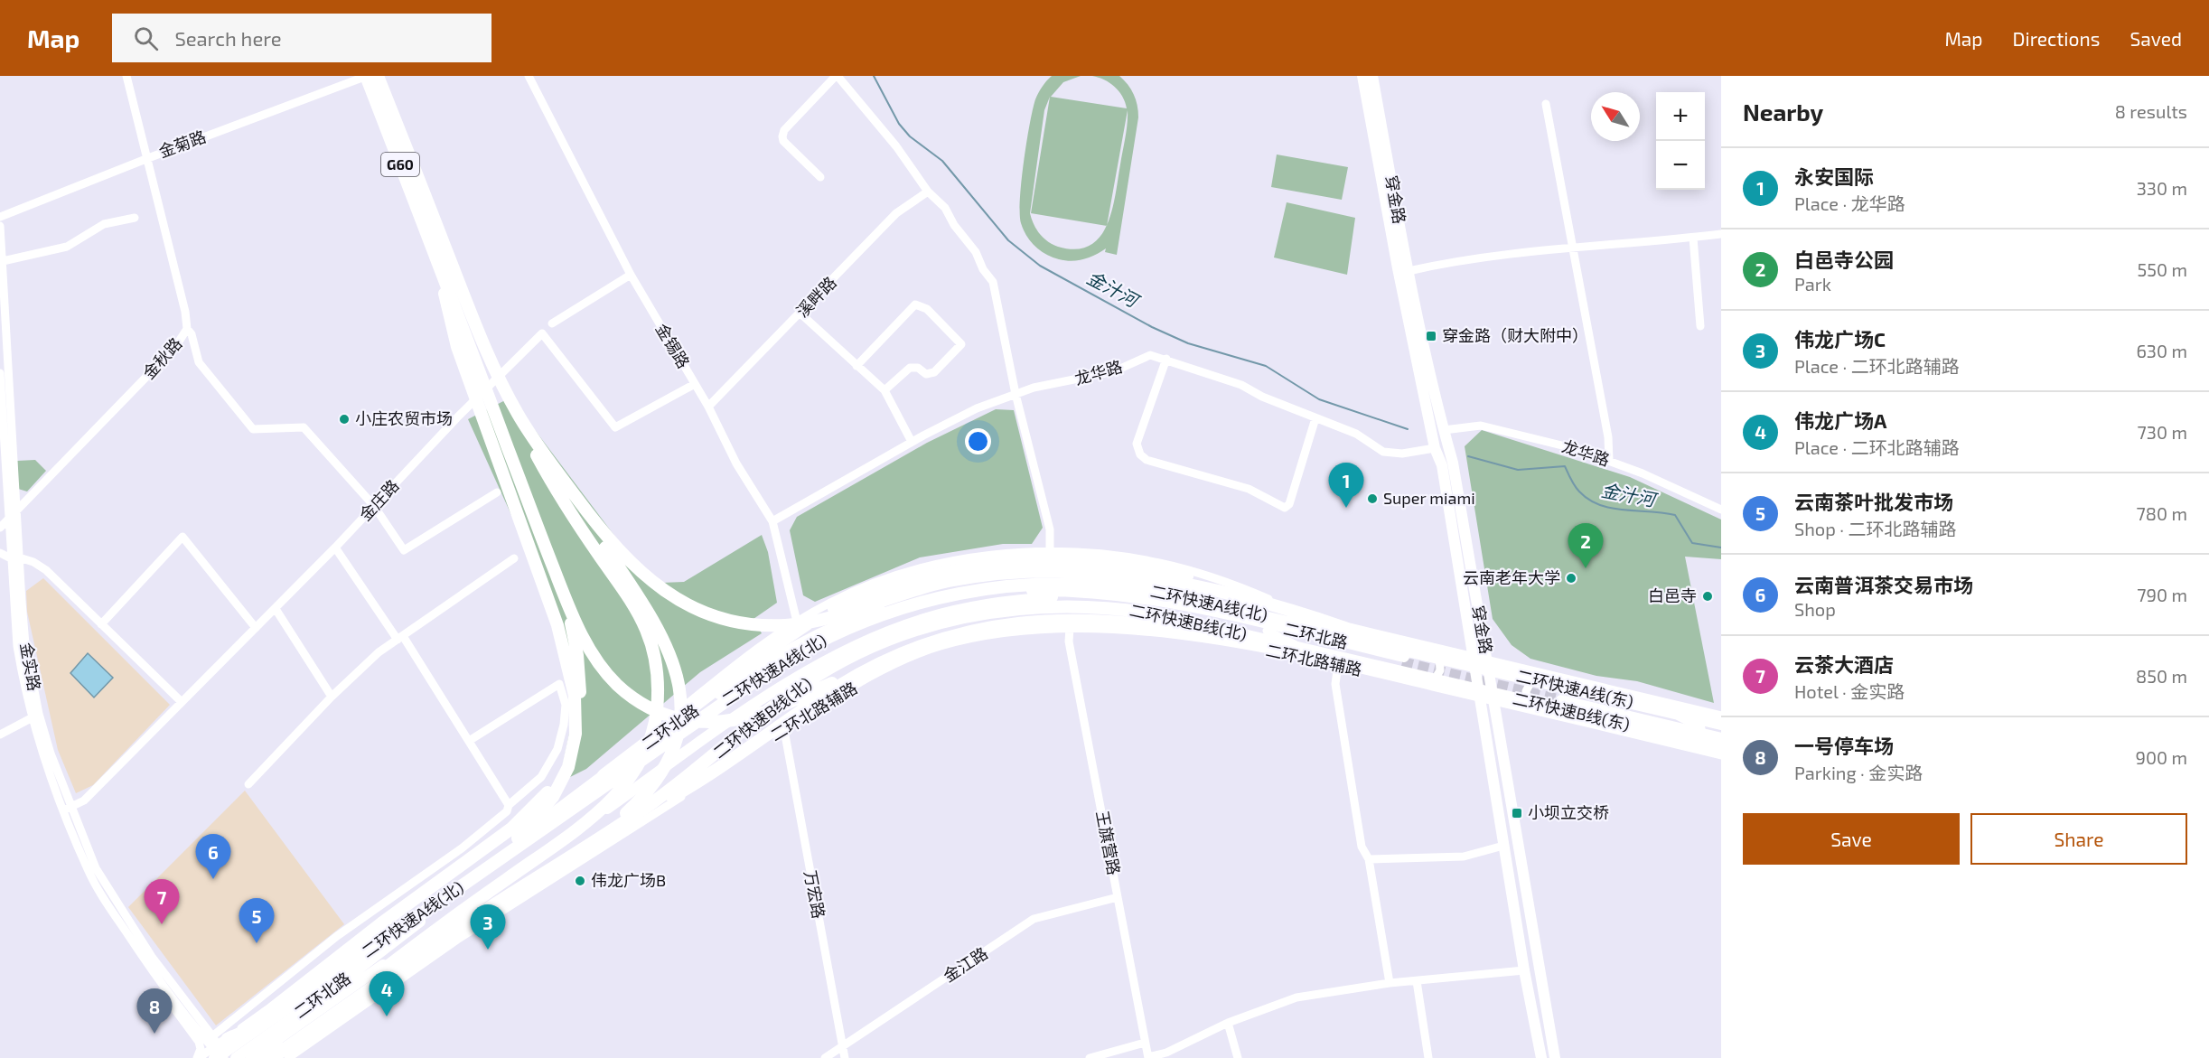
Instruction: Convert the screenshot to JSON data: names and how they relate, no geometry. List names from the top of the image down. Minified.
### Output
{"streets":{"highway":["G60","二环快速A线(北)","二环快速B线(北)","二环快速A线(东)","二环快速B线(东)"],"main road":["穿金路","二环北路"],"street":["金菊路","溪畔路","金锡路","金秋路","龙华路","金庄路","二环北路辅路","金实路","王旗营路","万宏路","金江路"]},"crossings":[["金菊路","G60"],["金菊路","金秋路"],["穿金路","龙华路"],["溪畔路","金锡路"],["金锡路","龙华路"],["金锡路","金庄路"],["金秋路","金实路"],["金庄路","金实路"],["二环快速A线(北)","金实路"],["二环快速A线(北)","二环快速A线(东)"],["二环快速B线(北)","二环北路辅路"],["二环快速B线(北)","二环快速B线(东)"],["二环北路辅路","王旗营路"],["二环北路辅路","万宏路"],["王旗营路","金江路"],["万宏路","金江路"]],"water":["金汁河"],"places":{"transit":["穿金路（财大附中）","小坝立交桥"],"other":["小庄农贸市场","Super miami","云南老年大学","白邑寺","伟龙广场B"]},"north":"top left","page":{"header":"Map","search":"Search here","nav":["Map","Directions","Saved"],"heading":["Nearby","8 results"],"map_buttons":["+","−"],"list":[{"mark":"1","name":"永安国际","note":"Place · 龙华路","value":"330 m"},{"mark":"2","name":"白邑寺公园","note":"Park","value":"550 m"},{"mark":"3","name":"伟龙广场C","note":"Place · 二环北路辅路","value":"630 m"},{"mark":"4","name":"伟龙广场A","note":"Place · 二环北路辅路","value":"730 m"},{"mark":"5","name":"云南茶叶批发市场","note":"Shop · 二环北路辅路","value":"780 m"},{"mark":"6","name":"云南普洱茶交易市场","note":"Shop","value":"790 m"},{"mark":"7","name":"云茶大酒店","note":"Hotel · 金实路","value":"850 m"},{"mark":"8","name":"一号停车场","note":"Parking · 金实路","value":"900 m"}],"pins":["1","2","6","7","5","3","4","8"],"buttons":["Save","Share"]}}
